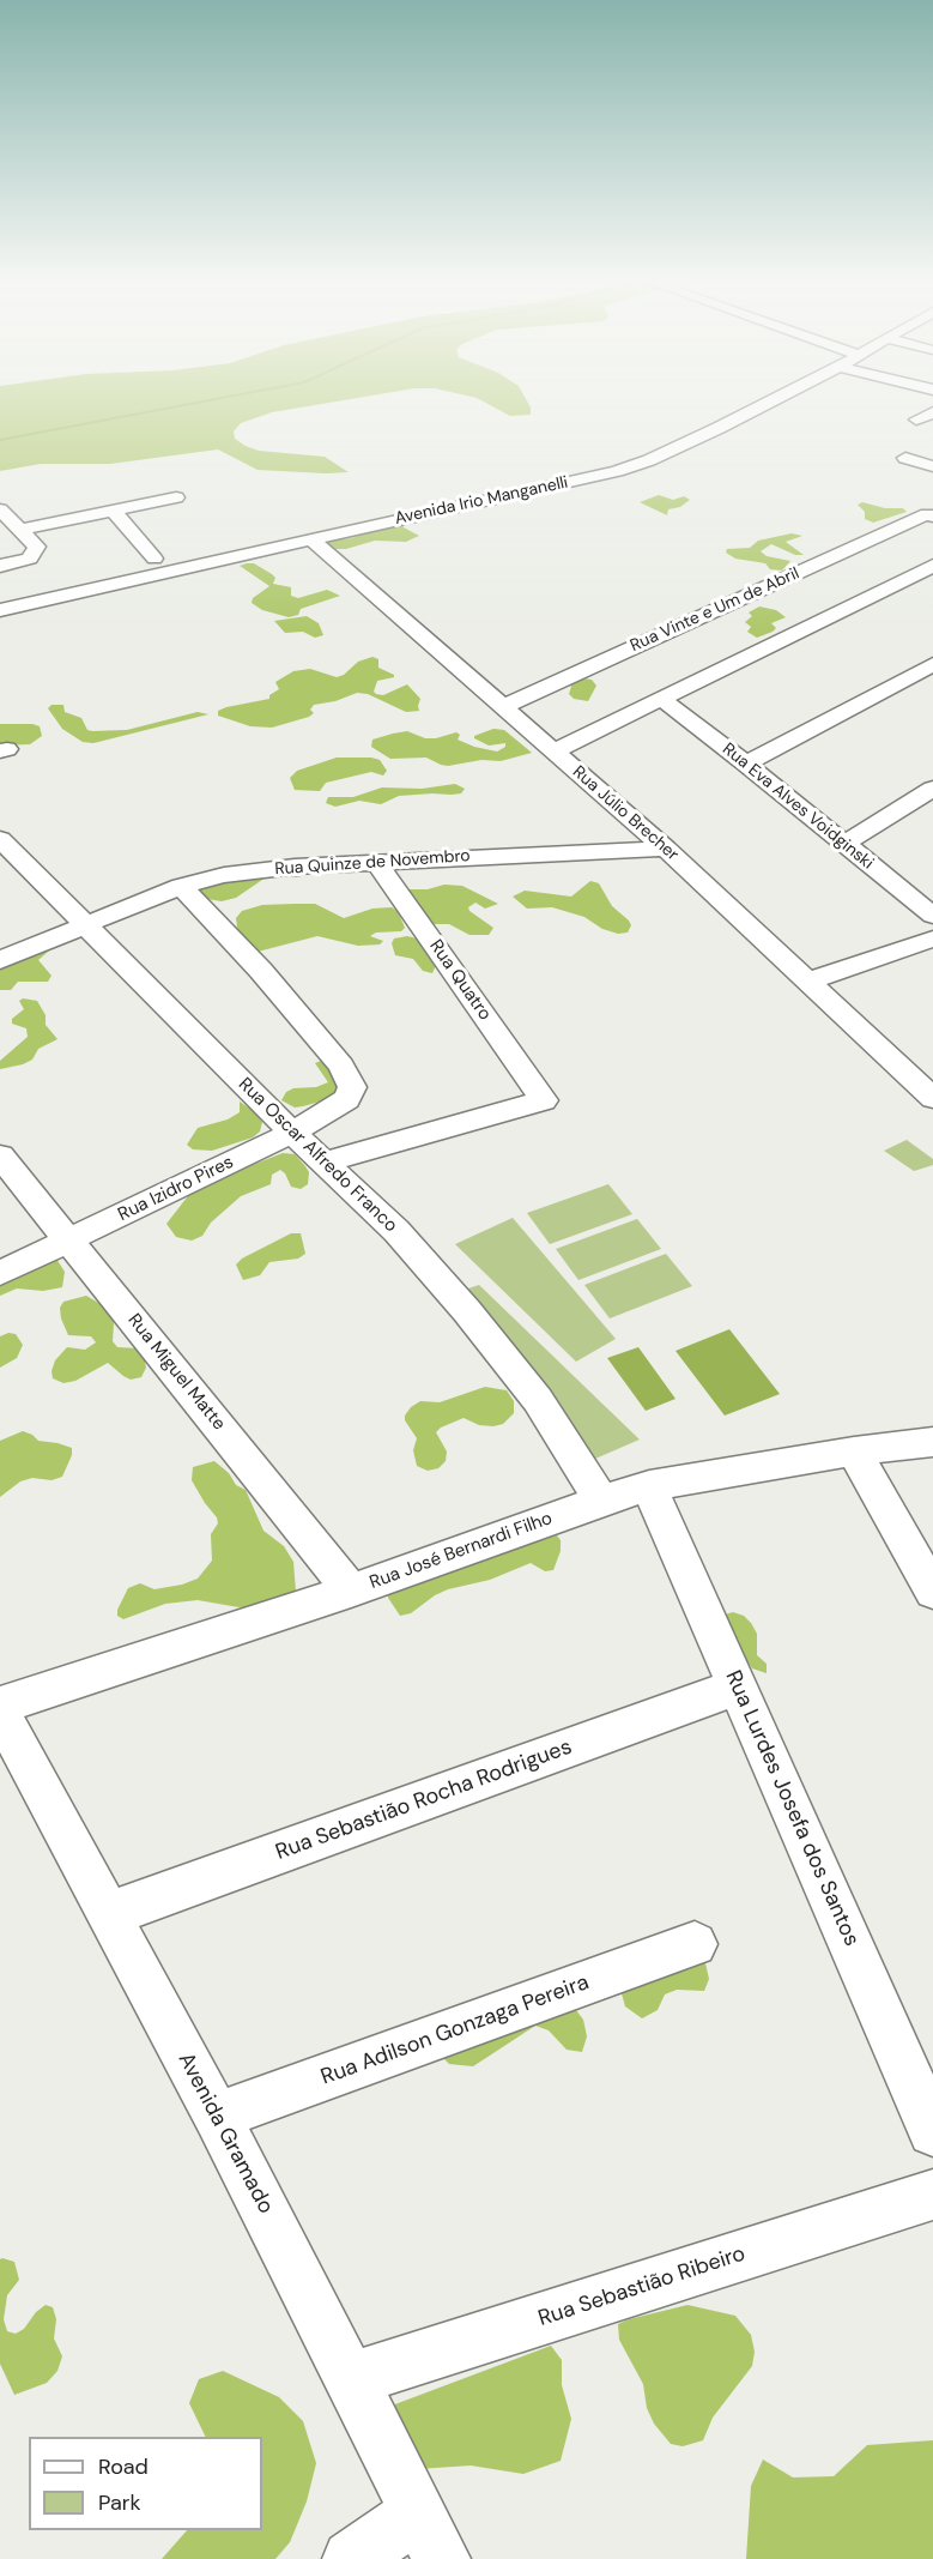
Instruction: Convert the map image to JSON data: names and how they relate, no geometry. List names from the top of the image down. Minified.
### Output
{"streets":{"street":["Avenida Irio Manganelli","Rua Vinte e Um de Abril","Rua Eva Alves Voidginski","Rua Júlio Brecher","Rua Quinze de Novembro","Rua Quatro","Rua Oscar Alfredo Franco","Rua Izidro Pires","Rua Miguel Matte","Rua José Bernardi Filho","Rua Sebastião Rocha Rodrigues","Rua Lurdes Josefa dos Santos","Rua Adilson Gonzaga Pereira","Avenida Gramado","Rua Sebastião Ribeiro"]},"crossings":[["Avenida Irio Manganelli","Rua Júlio Brecher"],["Rua Vinte e Um de Abril","Rua Júlio Brecher"],["Rua Júlio Brecher","Rua Quinze de Novembro"],["Rua Quinze de Novembro","Rua Quatro"],["Rua Quinze de Novembro","Rua Oscar Alfredo Franco"],["Rua Quinze de Novembro","Rua Izidro Pires"],["Rua Quatro","Rua Oscar Alfredo Franco"],["Rua Oscar Alfredo Franco","Rua Izidro Pires"],["Rua Oscar Alfredo Franco","Rua José Bernardi Filho"],["Rua Izidro Pires","Rua Miguel Matte"],["Rua Miguel Matte","Rua José Bernardi Filho"],["Rua José Bernardi Filho","Rua Lurdes Josefa dos Santos"],["Rua Sebastião Rocha Rodrigues","Rua Lurdes Josefa dos Santos"],["Rua Sebastião Rocha Rodrigues","Avenida Gramado"],["Rua Adilson Gonzaga Pereira","Avenida Gramado"],["Avenida Gramado","Rua Sebastião Ribeiro"]],"legend":["Road","Park"]}
